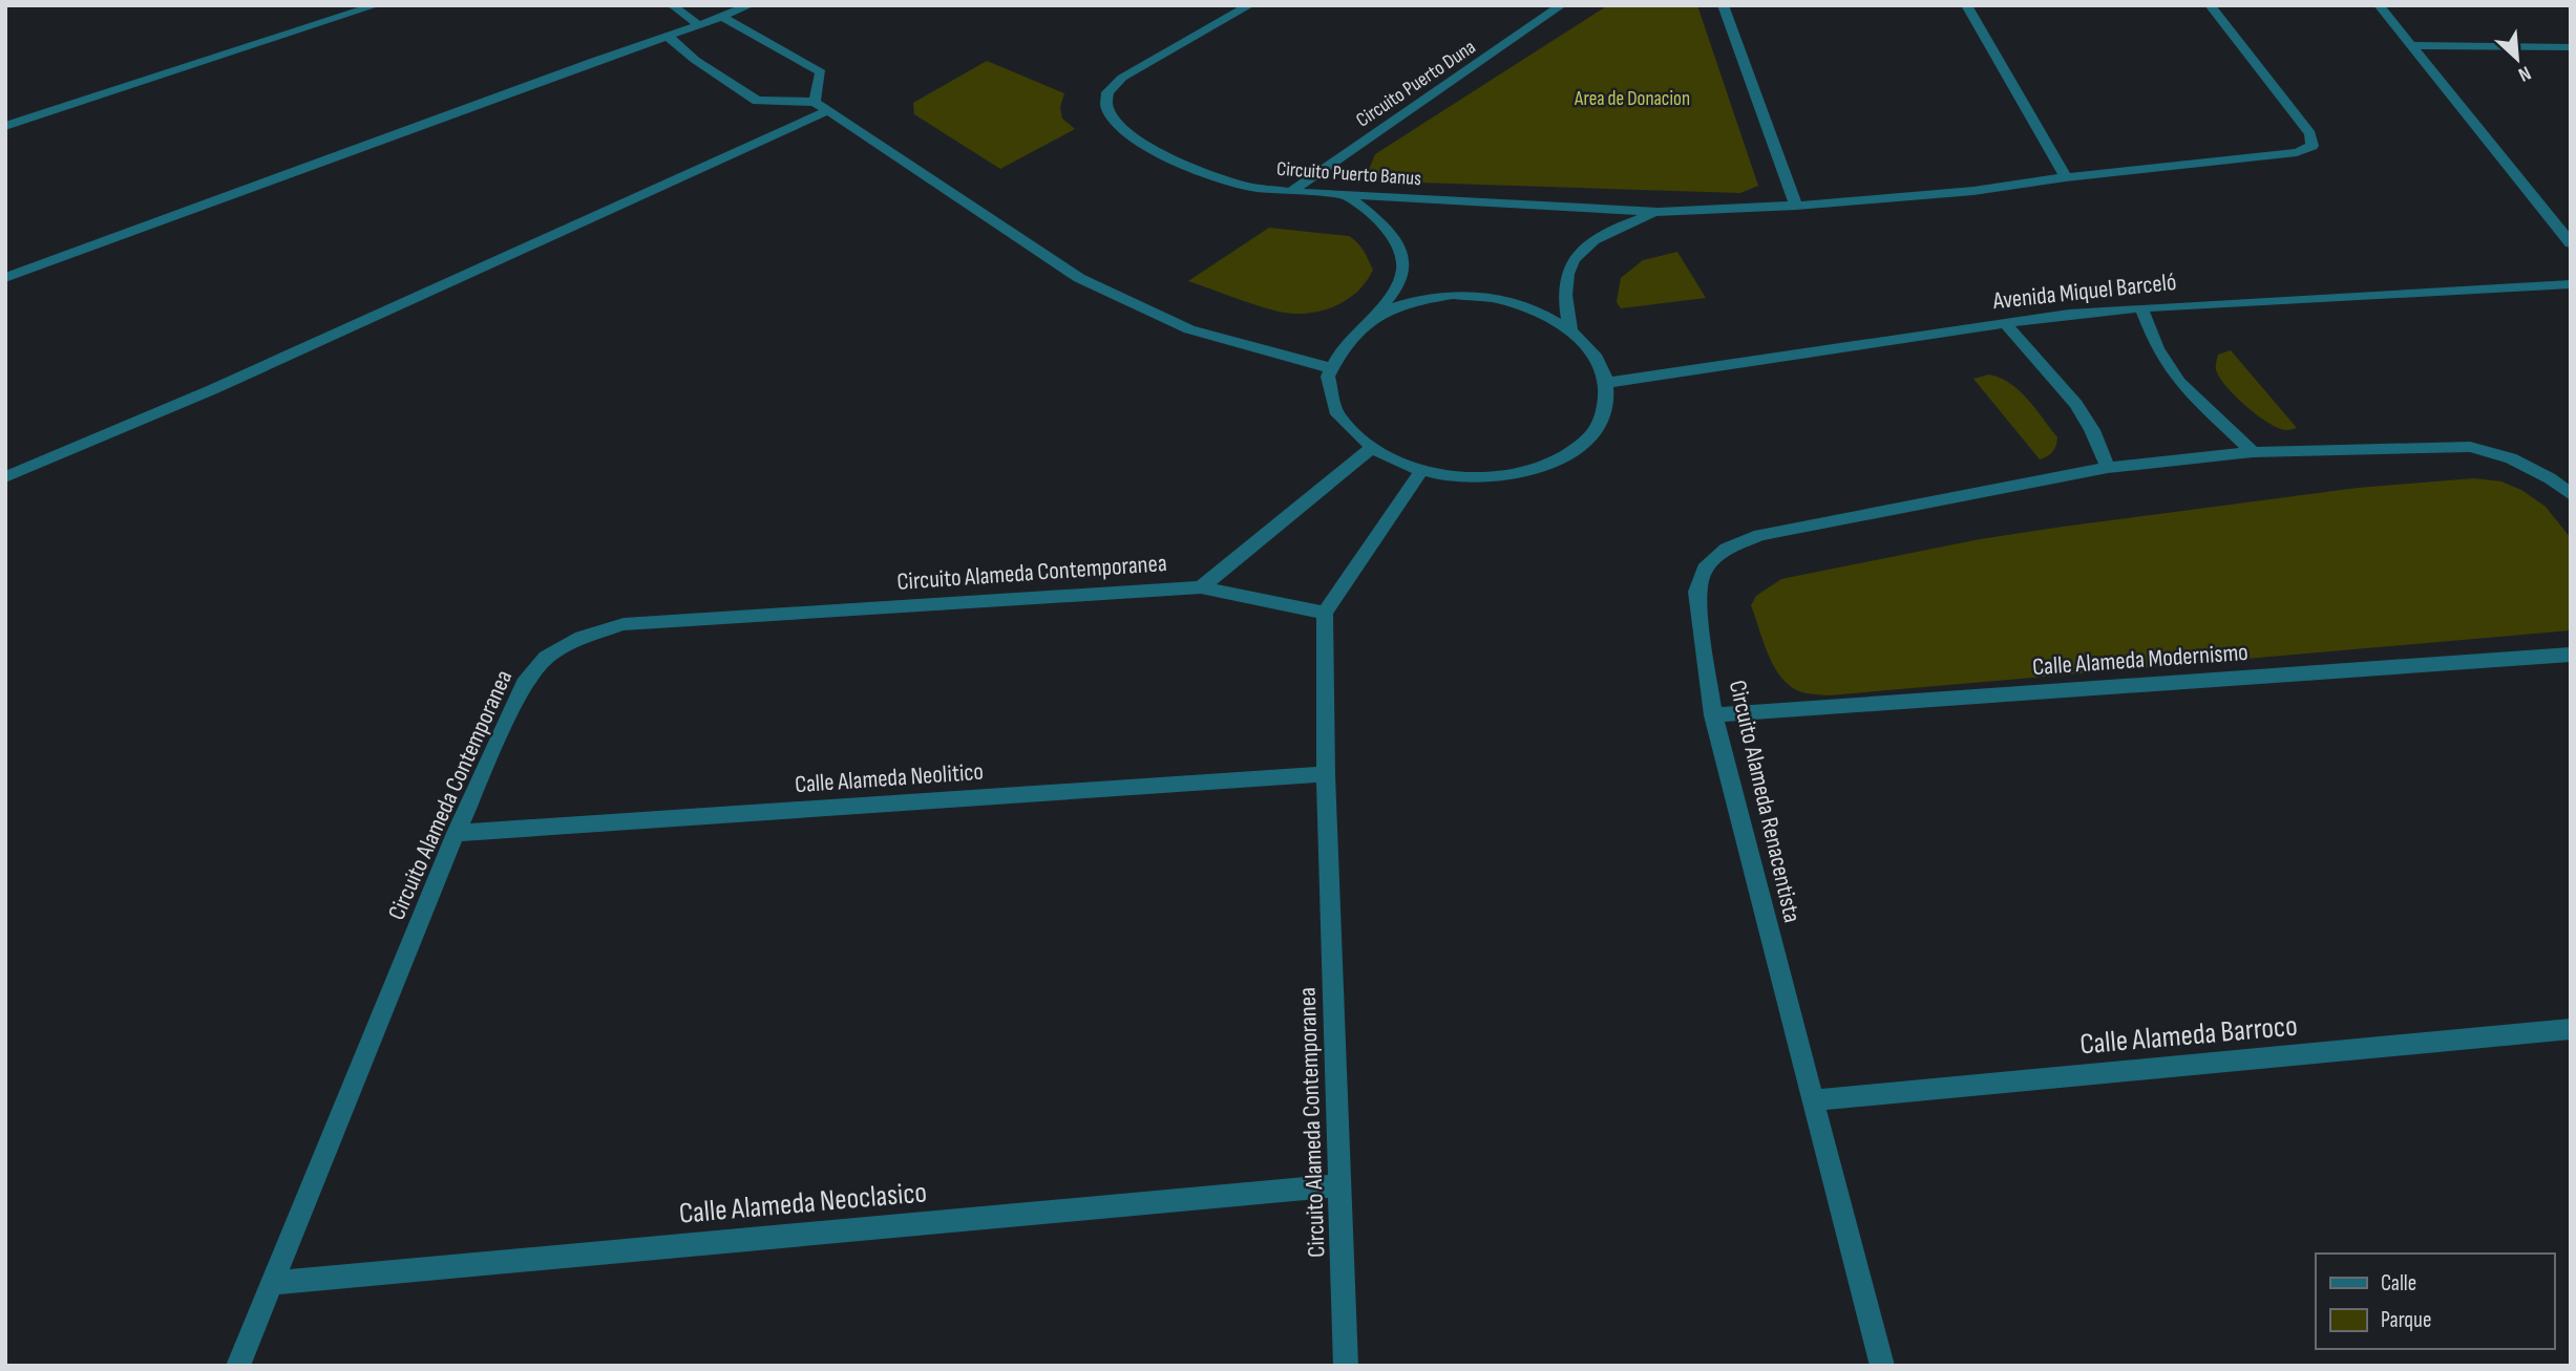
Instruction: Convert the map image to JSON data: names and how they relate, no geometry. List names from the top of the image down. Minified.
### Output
{"streets":{"street":["Circuito Puerto Duna","Circuito Puerto Banus","Avenida Miquel Barceló","Circuito Alameda Contemporanea","Calle Alameda Modernismo","Calle Alameda Neolitico","Circuito Alameda Renacentista","Calle Alameda Barroco","Calle Alameda Neoclasico"]},"crossings":[["Circuito Puerto Duna","Circuito Puerto Banus"],["Avenida Miquel Barceló","Circuito Alameda Contemporanea"],["Circuito Alameda Contemporanea","Calle Alameda Neolitico"],["Circuito Alameda Contemporanea","Calle Alameda Neoclasico"],["Calle Alameda Modernismo","Circuito Alameda Renacentista"],["Circuito Alameda Renacentista","Calle Alameda Barroco"]],"parks":["Area de Donacion"],"legend":["Calle","Parque"],"north":"bottom right"}
